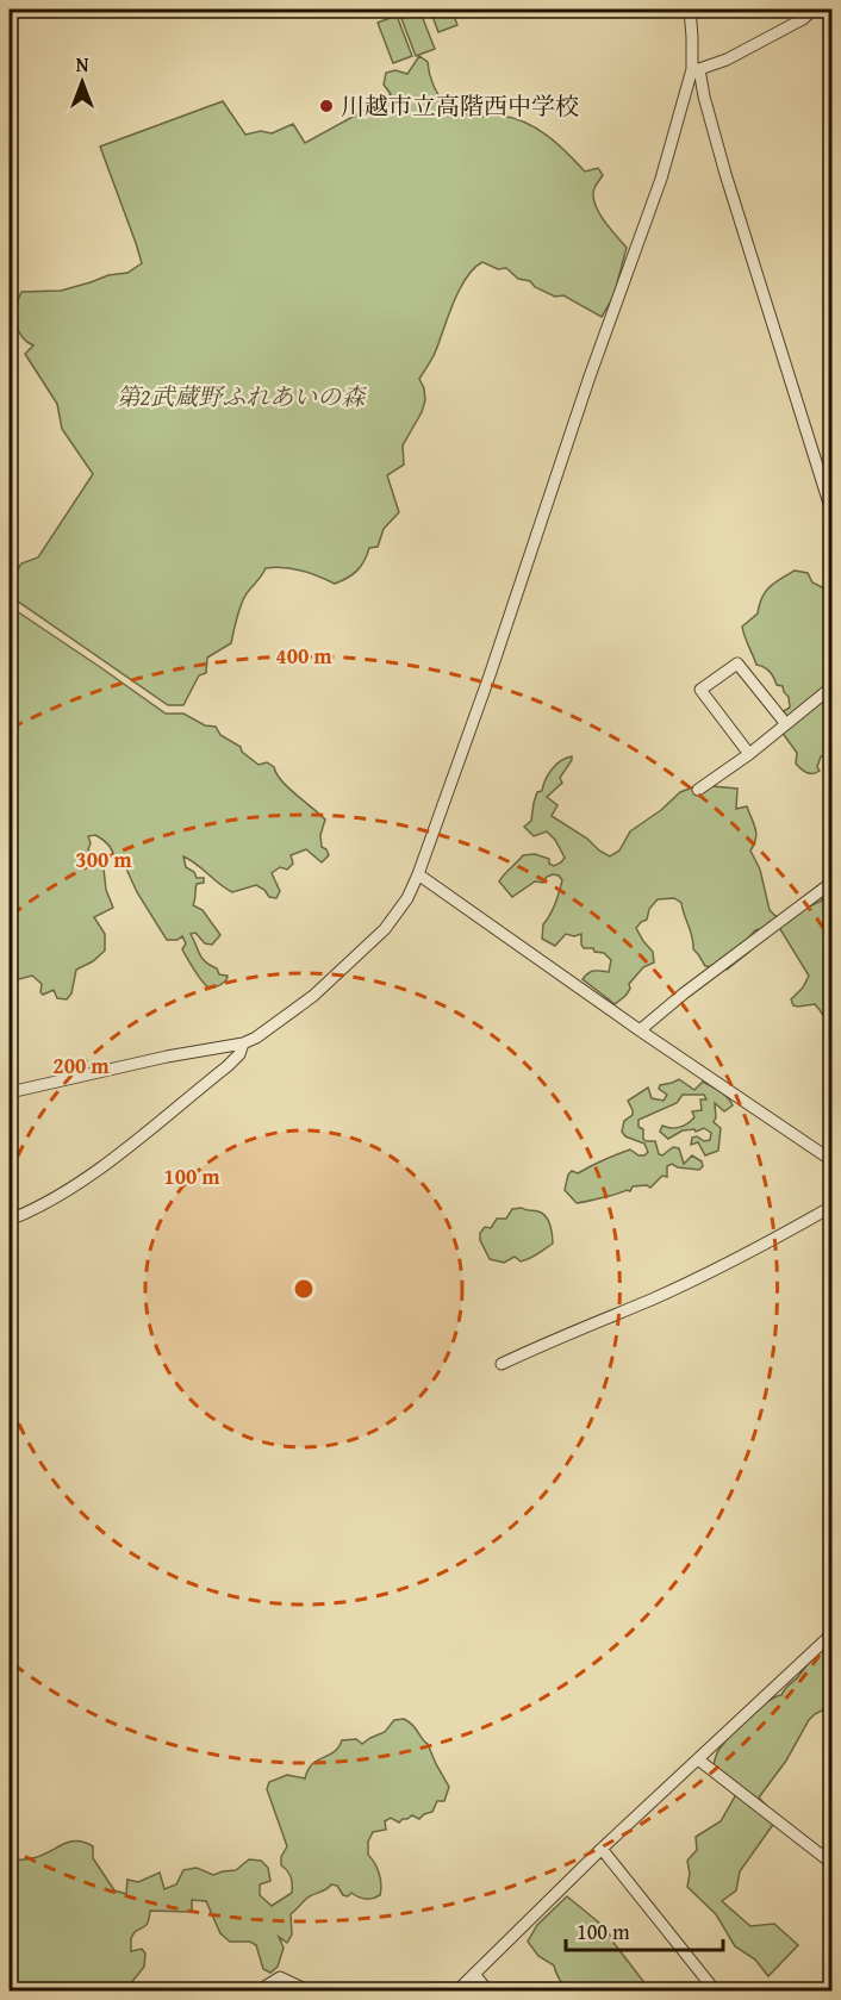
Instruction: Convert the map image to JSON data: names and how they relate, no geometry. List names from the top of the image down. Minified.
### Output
{"parks":["第2武蔵野ふれあいの森"],"places":["川越市立高階西中学校"],"scale_bar":"100 m","north":"top","rings":["400 m","300 m","200 m","100 m"]}
